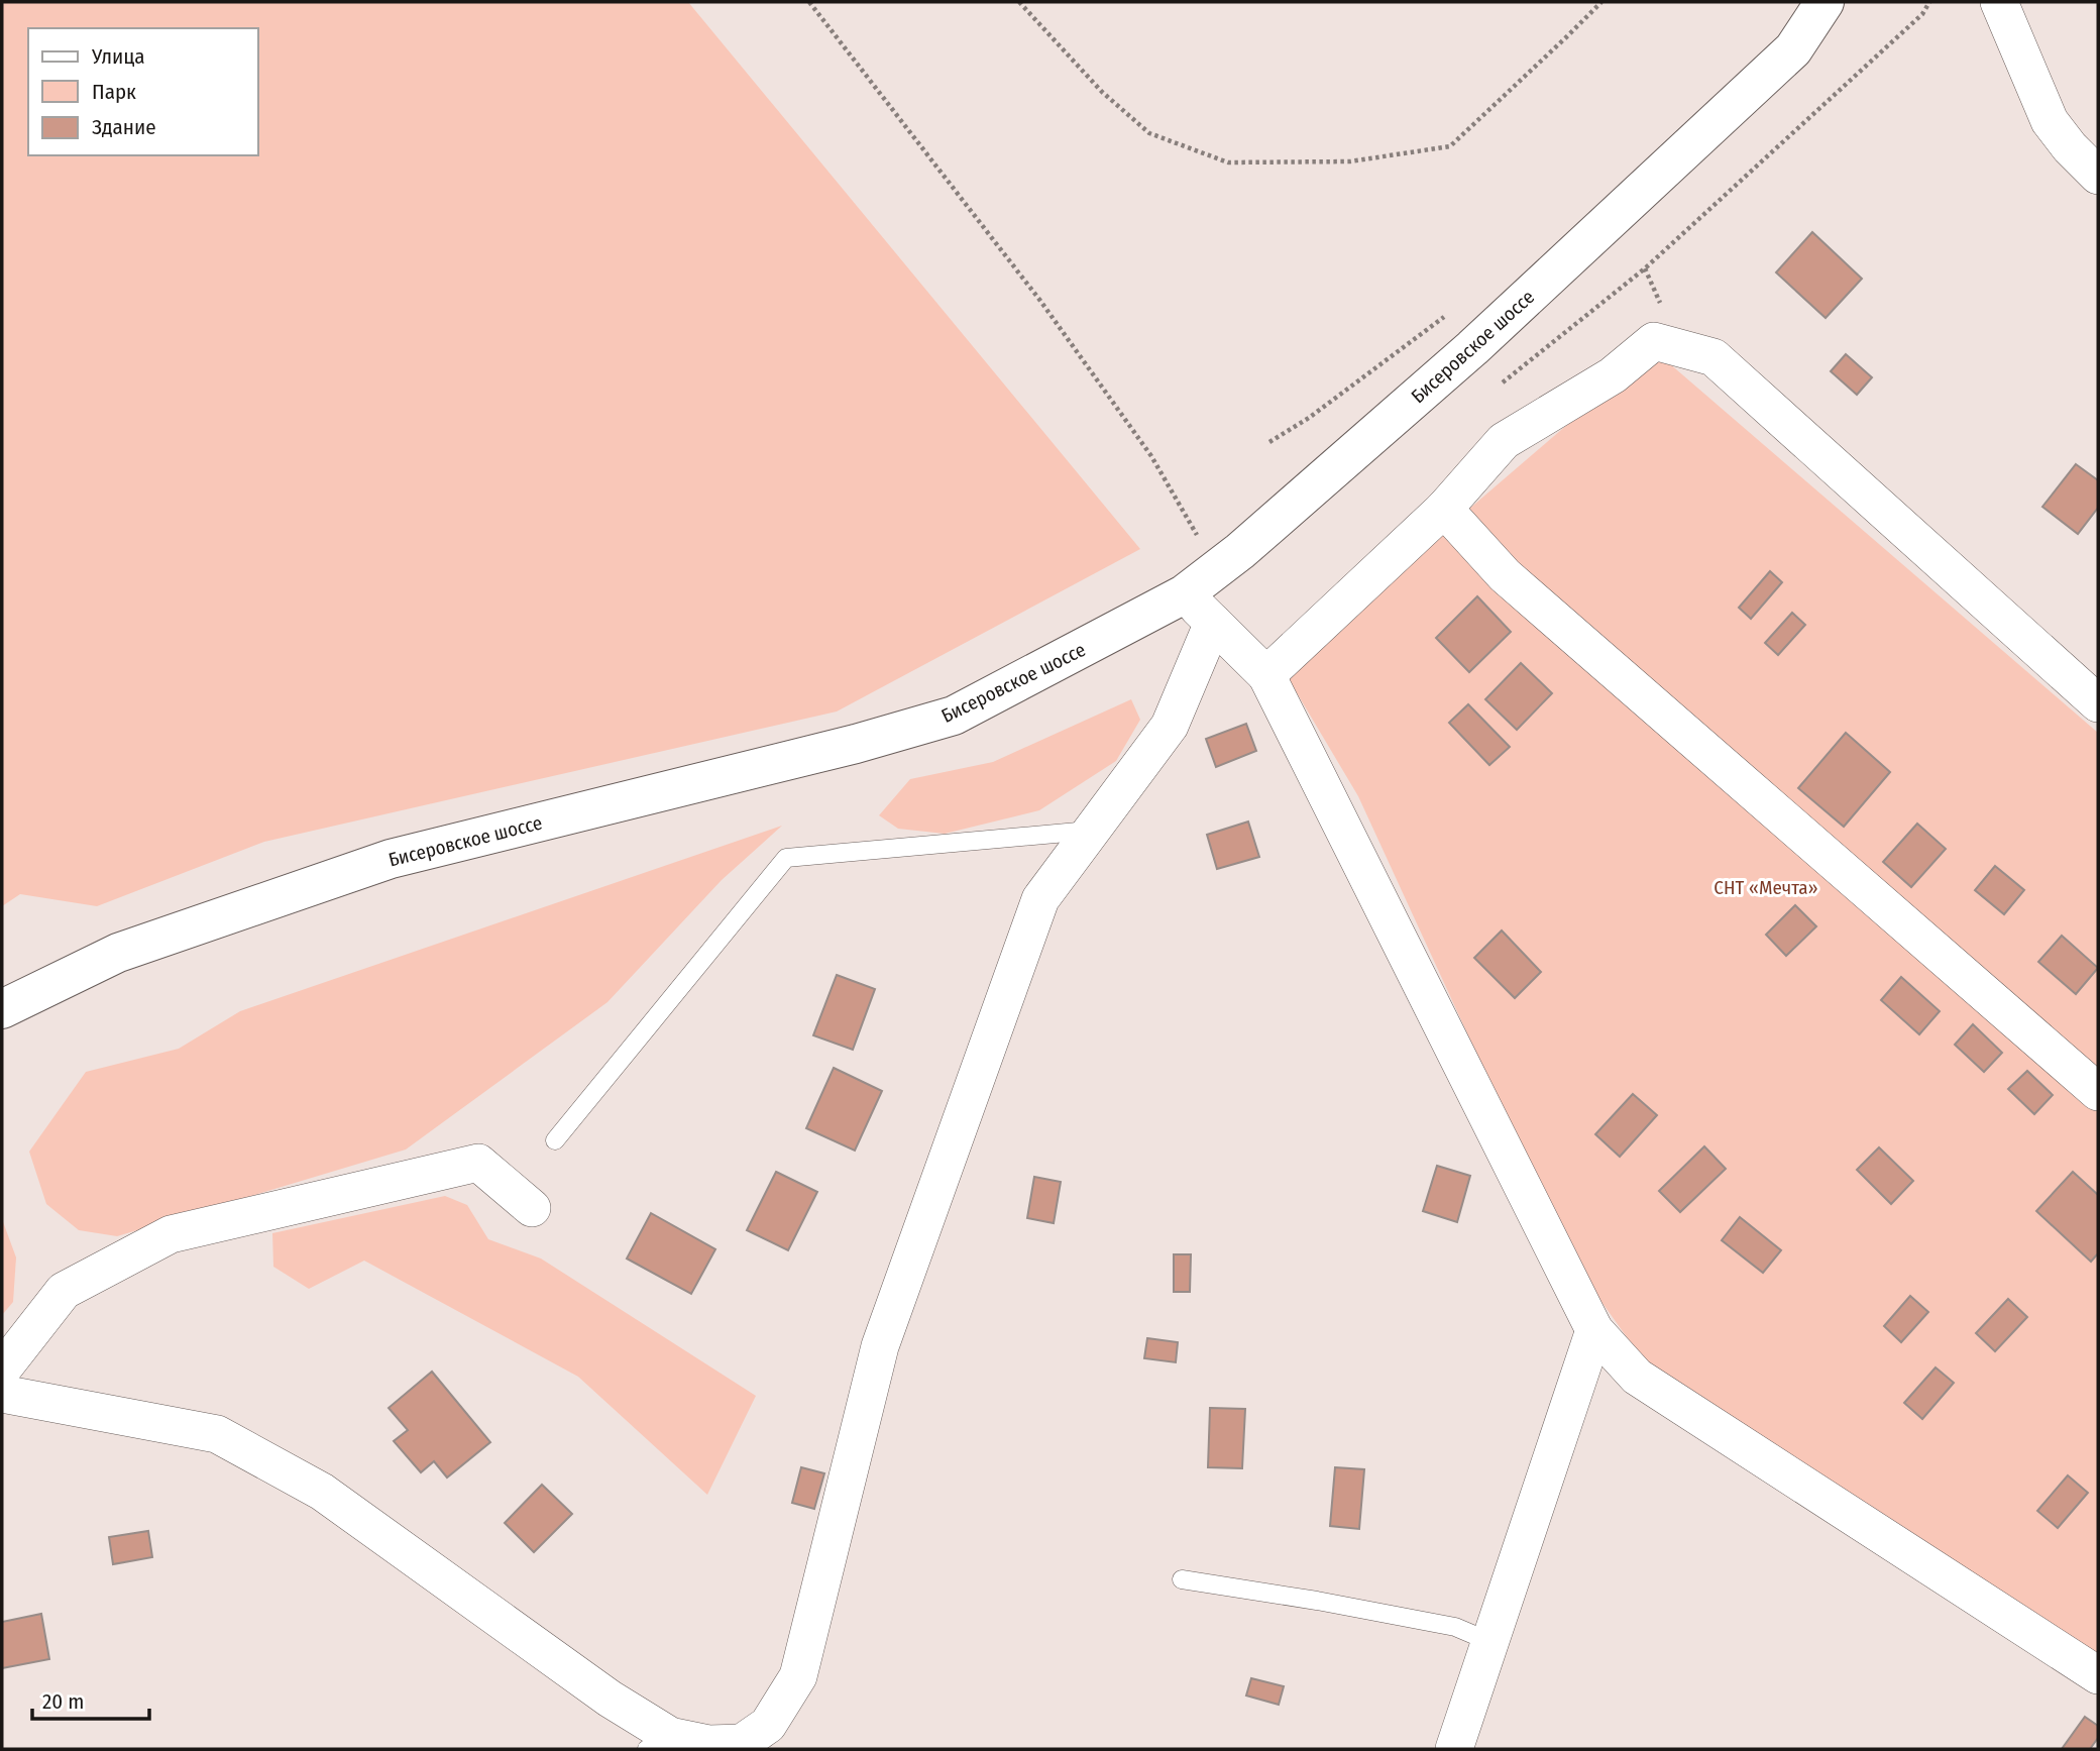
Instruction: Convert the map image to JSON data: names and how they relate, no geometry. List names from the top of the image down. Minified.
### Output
{"streets":{"main road":["Бисеровское шоссе"]},"parks":["СНТ «Мечта»"],"legend":["Улица","Парк","Здание"],"scale_bar":"20 m"}
